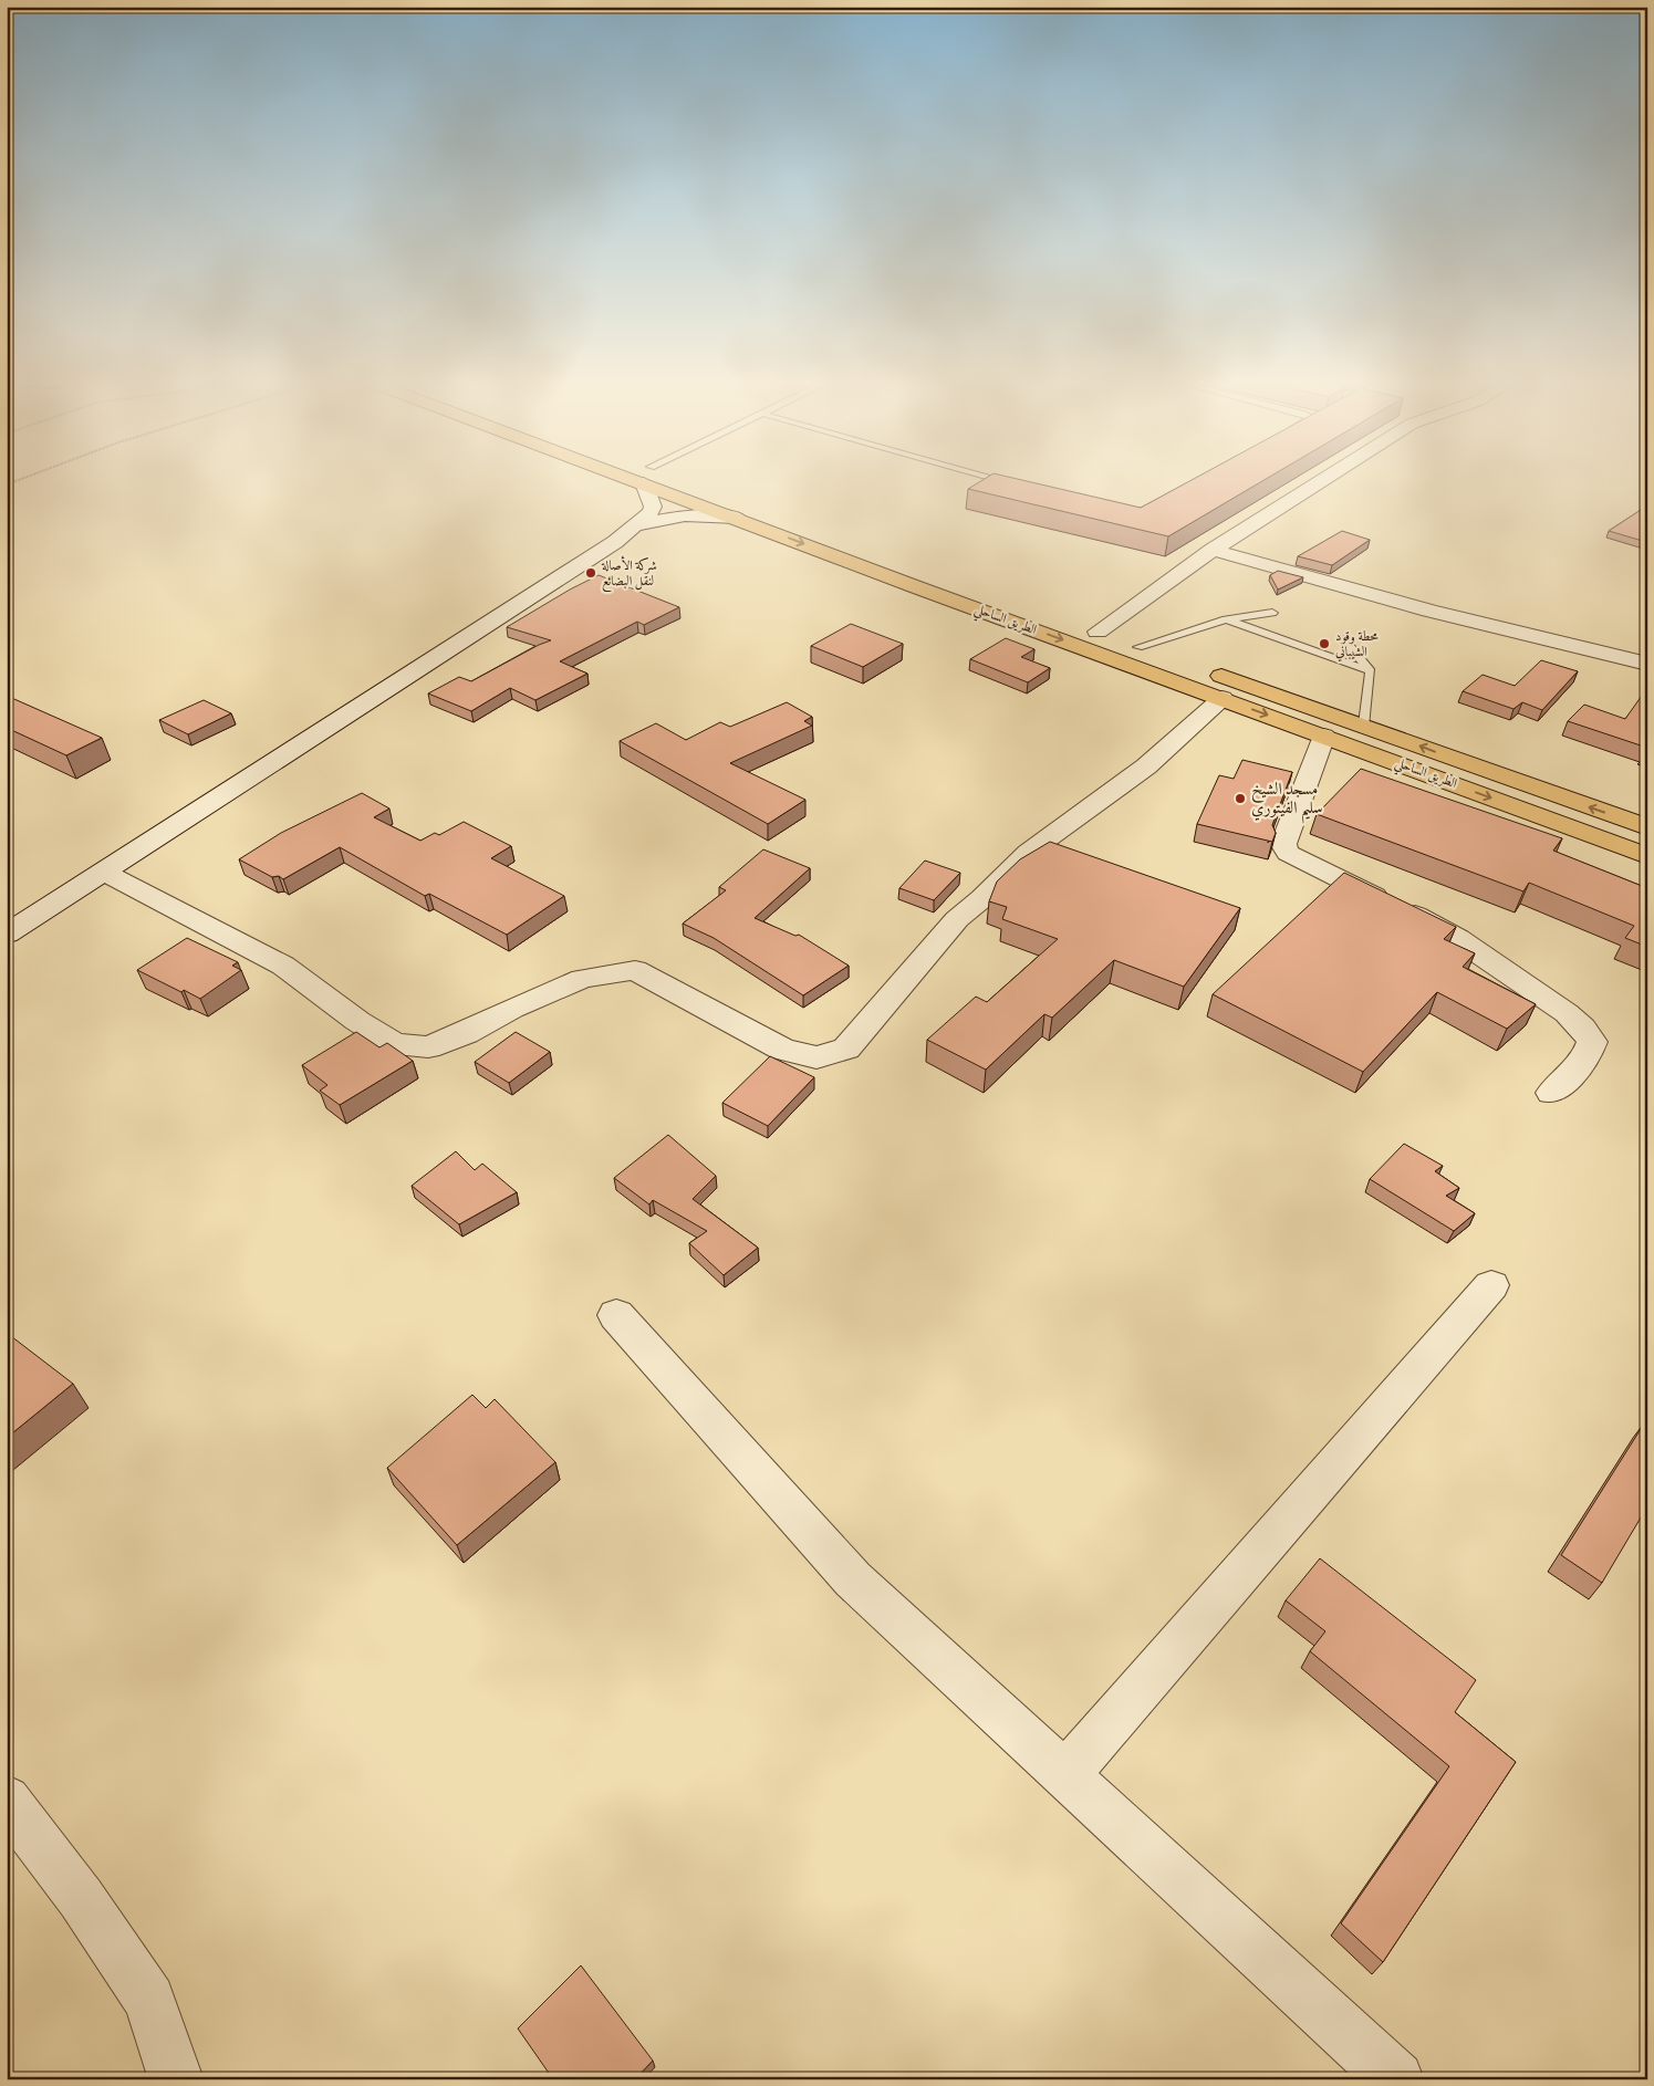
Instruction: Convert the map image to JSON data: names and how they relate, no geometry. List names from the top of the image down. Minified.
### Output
{"streets":{"highway":["الطريق الساحلي"]},"places":["شركة الأصالة لنقل البضائع","محطة وقود الشيباني","مسجد الشيخ سليم الفيتوري"]}
